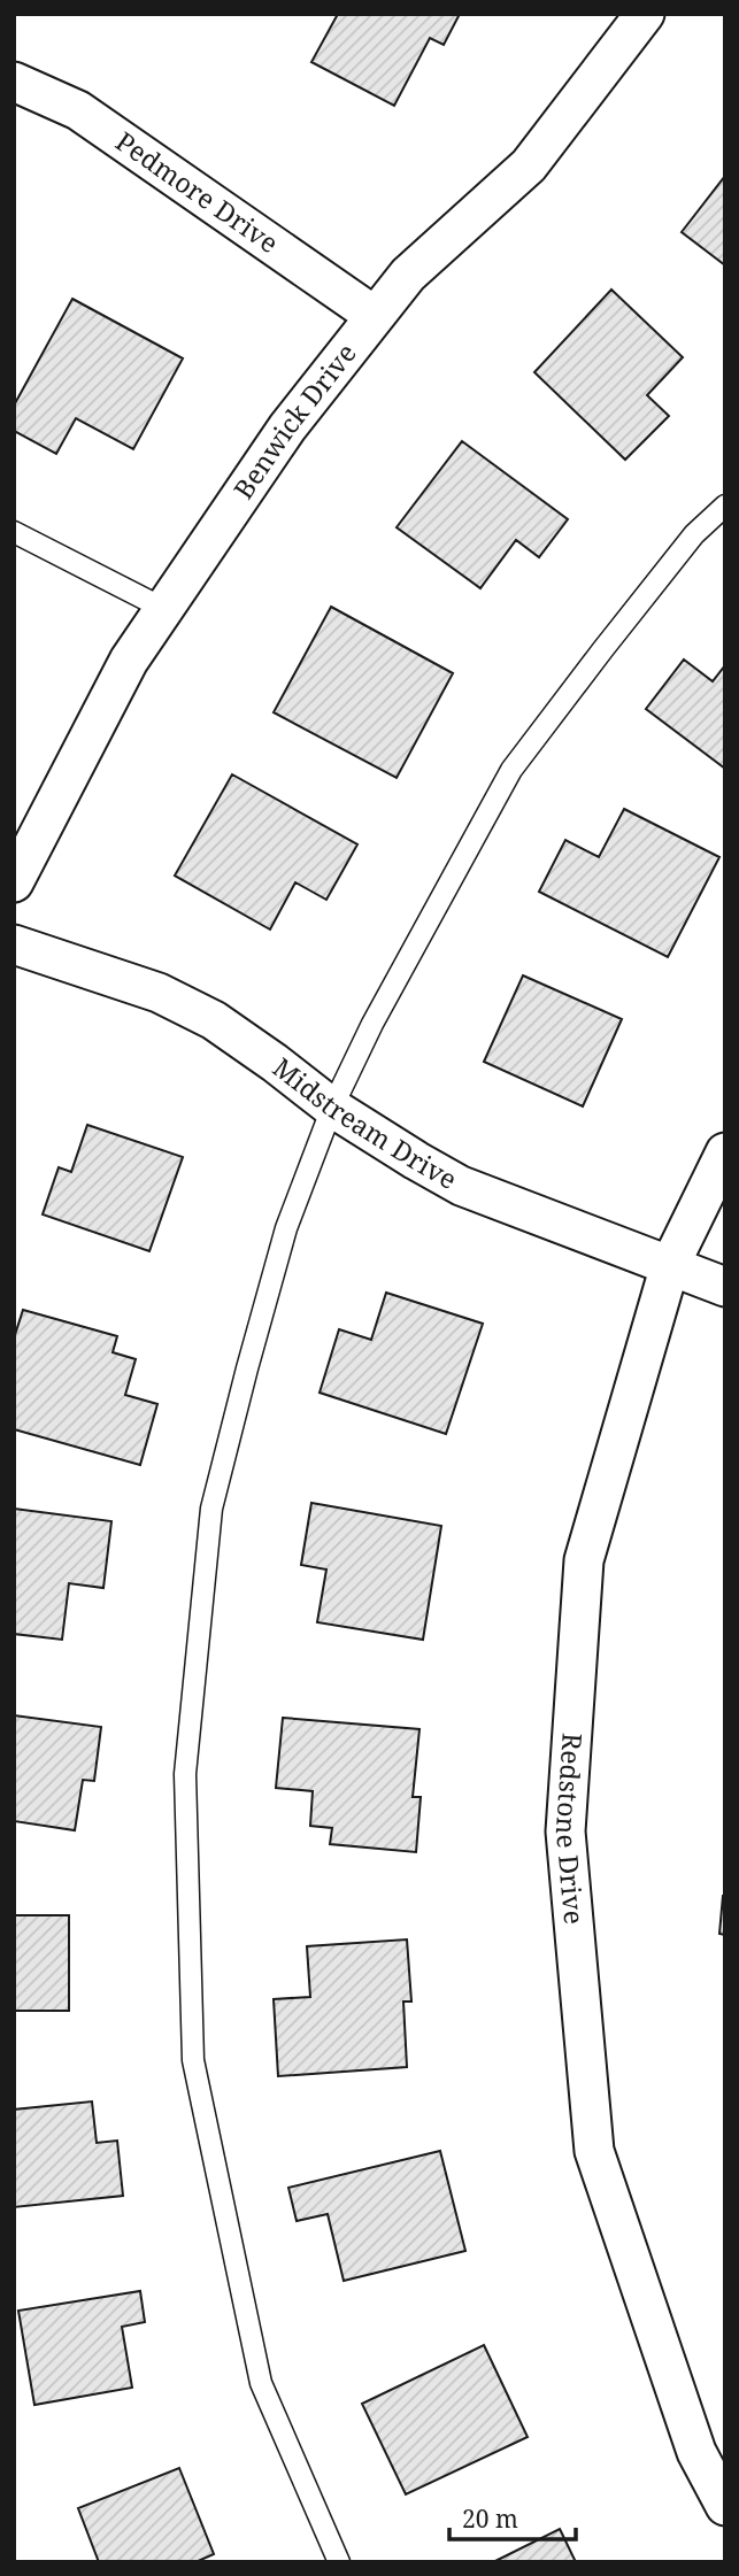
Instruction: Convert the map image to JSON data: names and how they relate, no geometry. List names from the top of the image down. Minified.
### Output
{"streets":{"street":["Pedmore Drive","Benwick Drive","Midstream Drive","Redstone Drive"]},"crossings":[["Pedmore Drive","Benwick Drive"],["Midstream Drive","Redstone Drive"]],"scale_bar":"20 m"}
